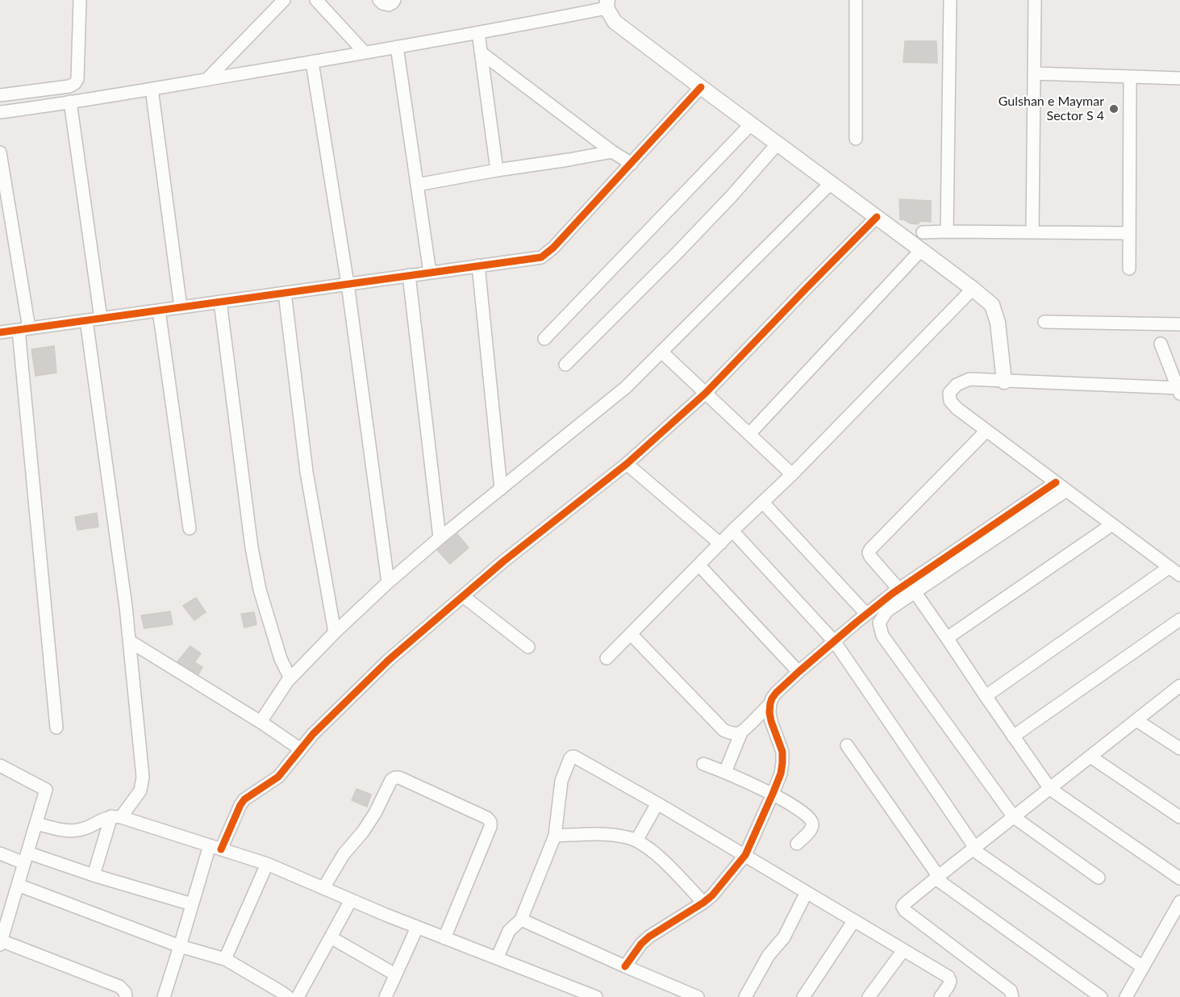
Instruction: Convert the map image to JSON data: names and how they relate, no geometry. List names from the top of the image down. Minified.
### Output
{"places":["Gulshan e Maymar Sector S 4"]}
